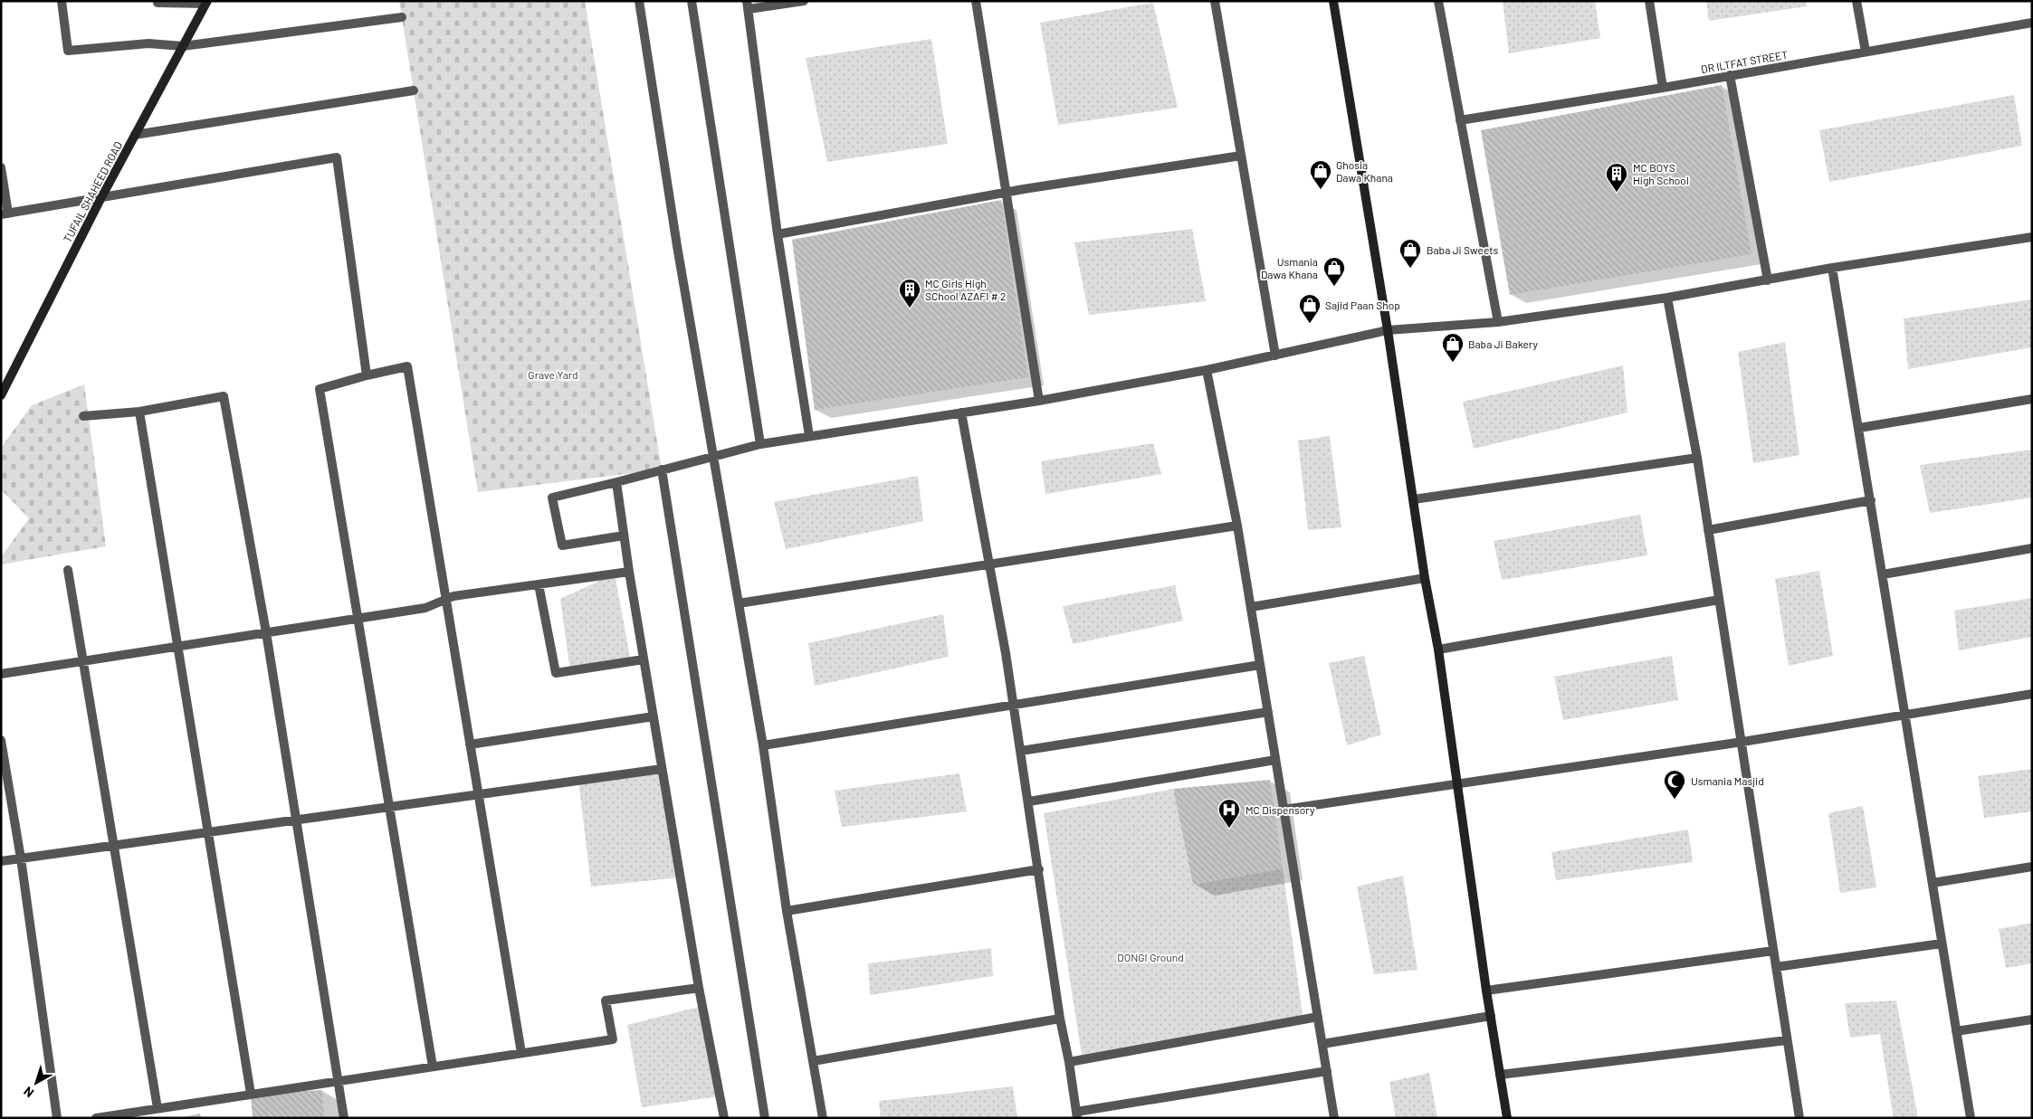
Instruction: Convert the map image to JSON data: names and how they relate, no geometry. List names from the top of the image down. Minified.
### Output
{"streets":{"street":["DR ILTFAT STREET","TUFAIL SHAHEED ROAD"]},"parks":["Grave Yard","DONGI Ground"],"places":{"shop":["Ghosia Dawa Khana","Baba Ji Sweets","Usmania Dawa Khana","Sajid Paan Shop","Baba Ji Bakery"],"building":["MC BOYS High School","MC Girls High SChool AZAFI # 2"],"mosque":["Usmania Masjid"],"hospital":["MC Dispensory"]},"north":"bottom left"}
